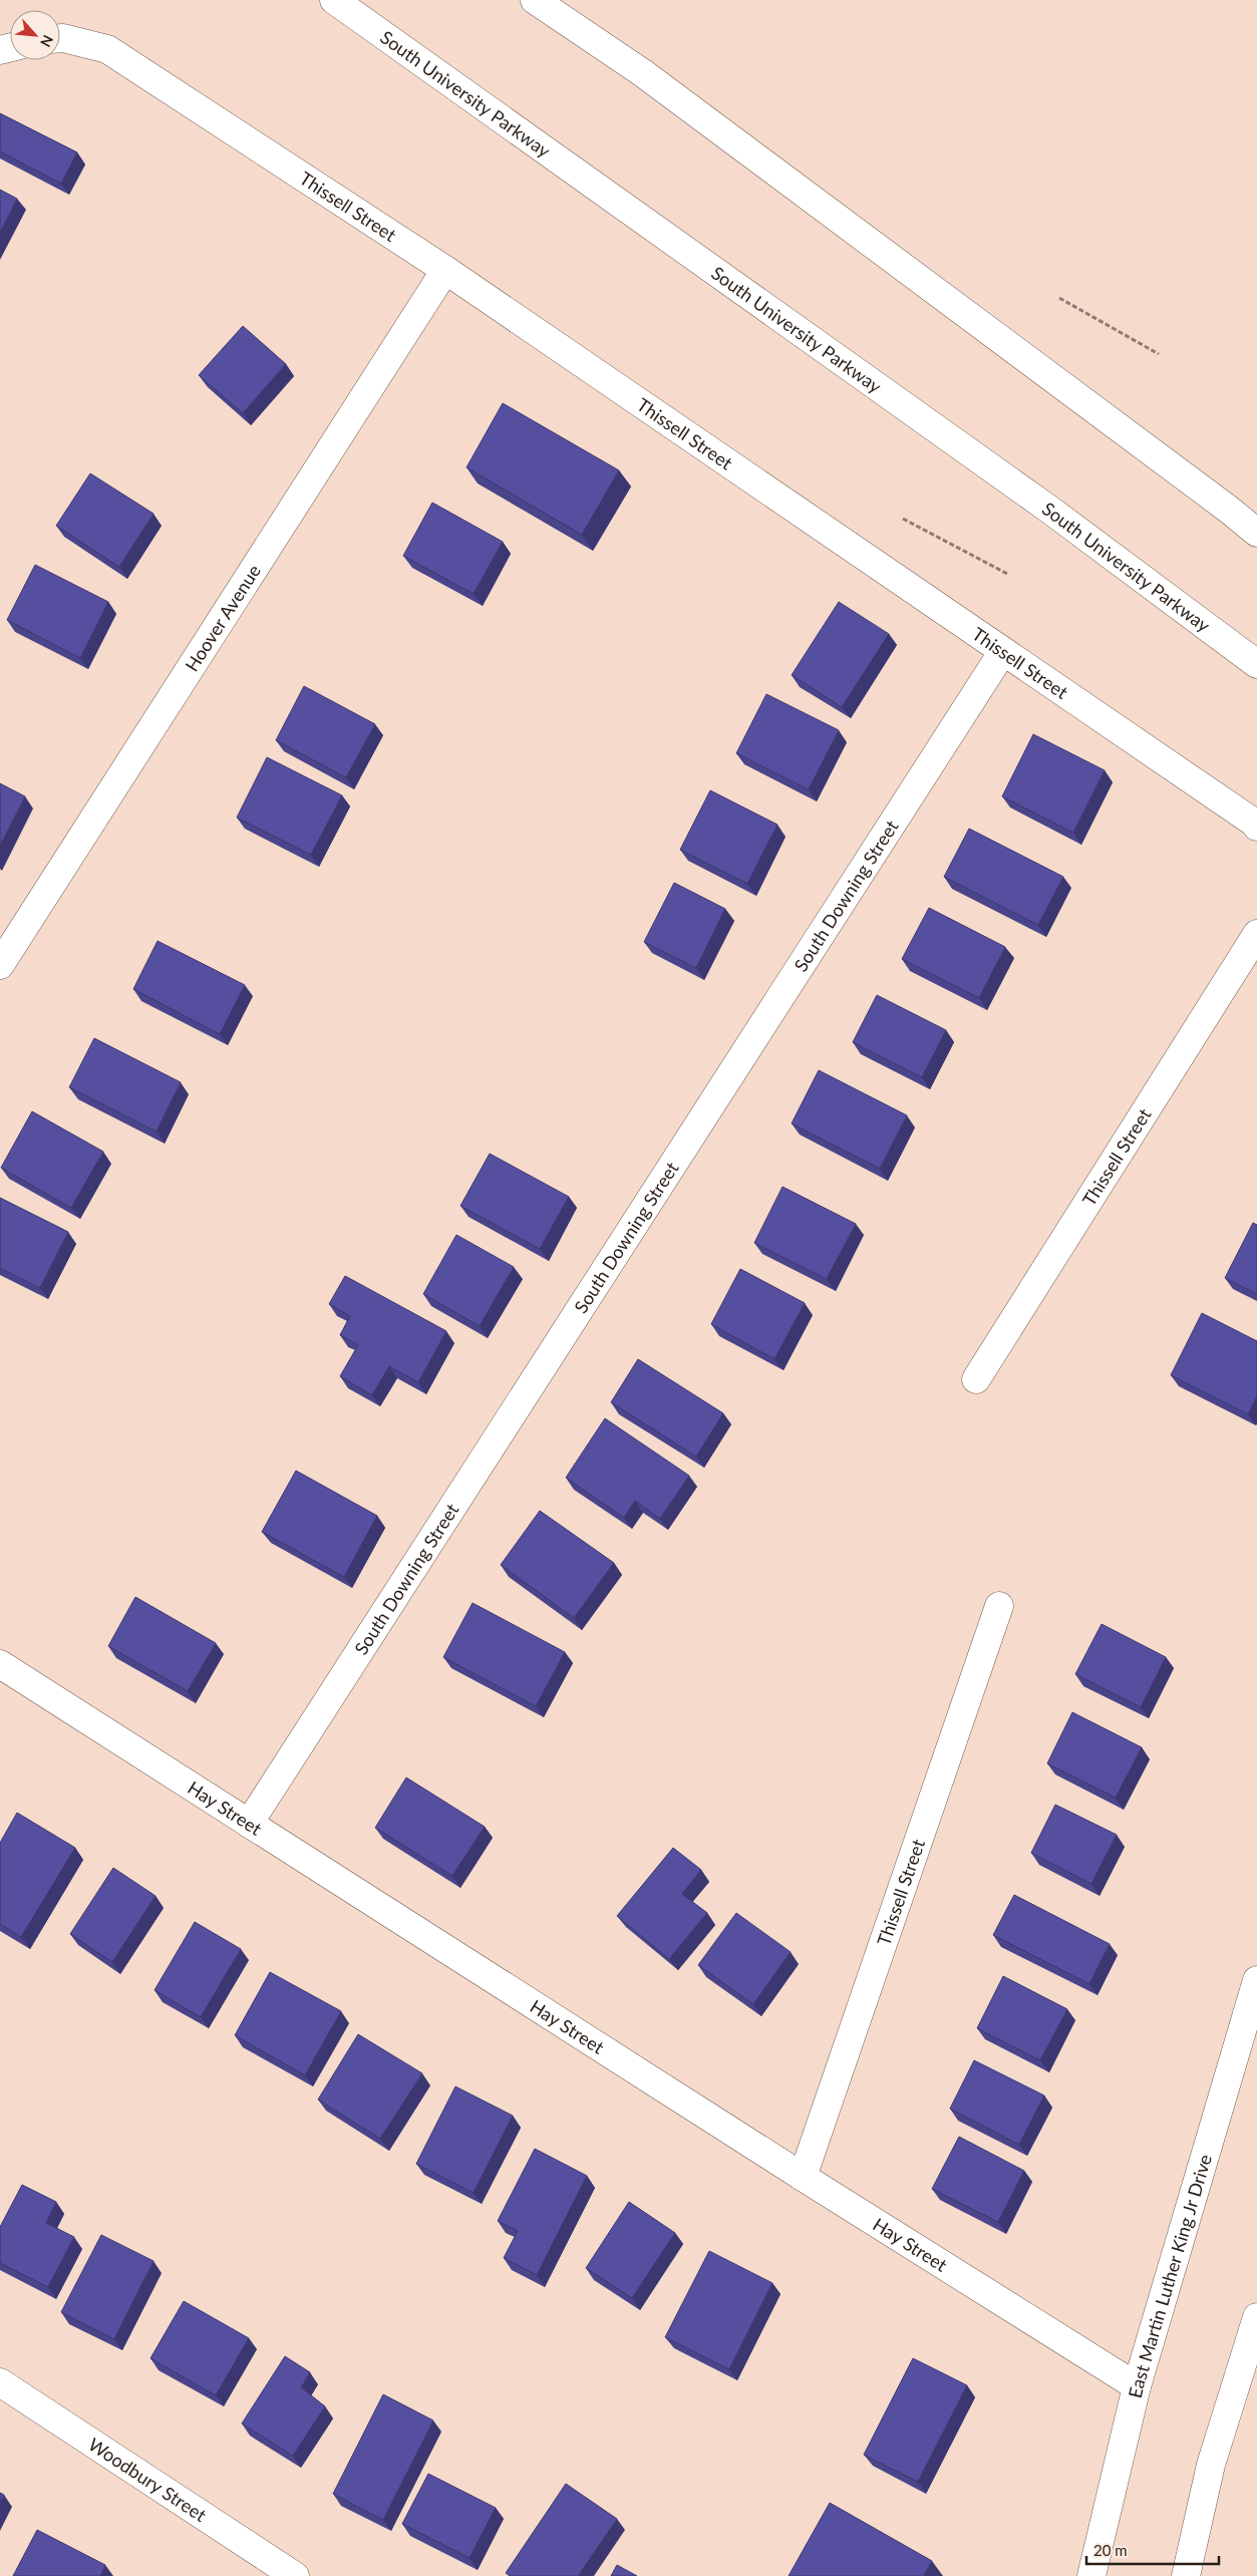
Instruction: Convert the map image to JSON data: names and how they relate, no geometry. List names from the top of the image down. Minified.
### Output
{"streets":{"street":["South University Parkway","Thissell Street","Hoover Avenue","South Downing Street","Hay Street","East Martin Luther King Jr Drive","Woodbury Street"]},"crossings":[["Thissell Street","Hoover Avenue"],["Thissell Street","South Downing Street"],["Thissell Street","Hay Street"],["South Downing Street","Hay Street"],["Hay Street","East Martin Luther King Jr Drive"]],"scale_bar":"20 m","north":"bottom right"}
